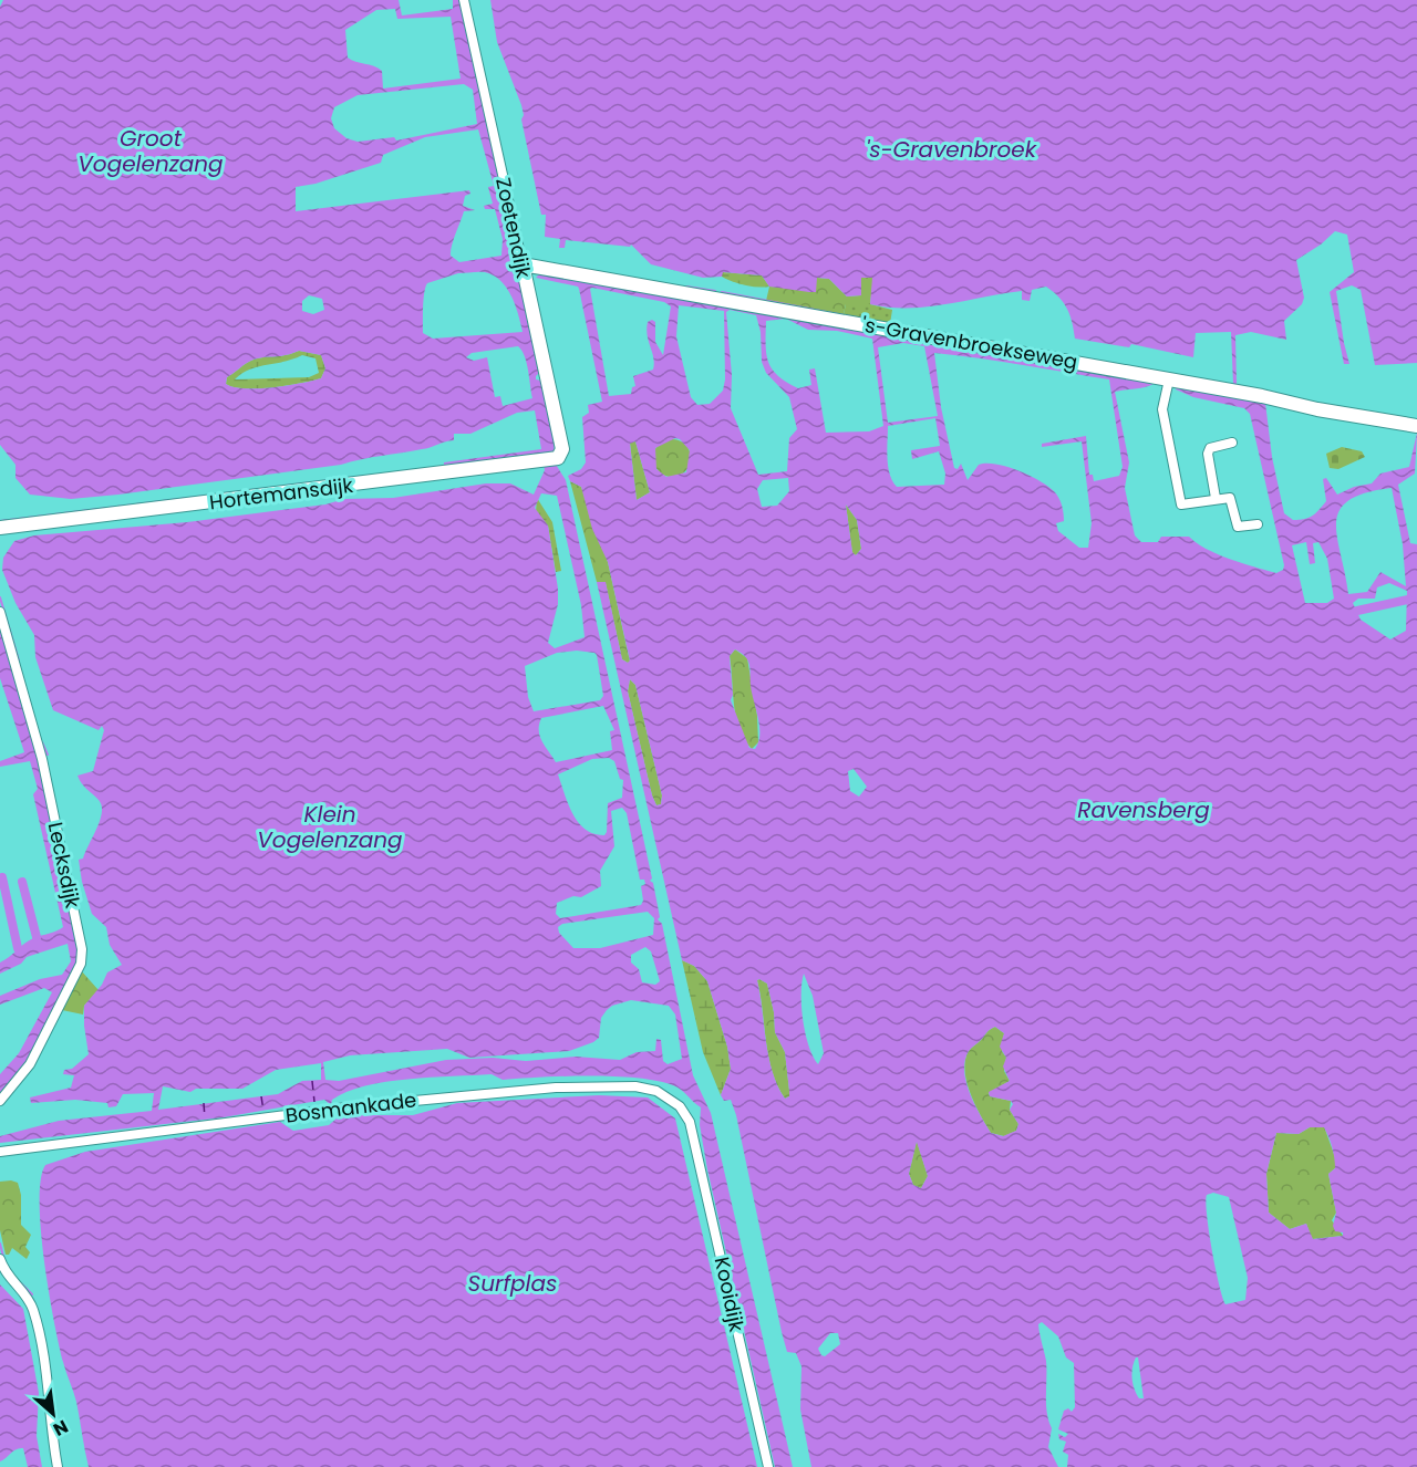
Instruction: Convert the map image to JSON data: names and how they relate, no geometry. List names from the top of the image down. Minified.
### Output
{"streets":{"street":["Zoetendijk","'s-Gravenbroekseweg","Hortemansdijk","Lecksdijk","Bosmankade","Kooidijk"]},"crossings":[["Zoetendijk","'s-Gravenbroekseweg"],["Zoetendijk","Hortemansdijk"],["Bosmankade","Kooidijk"]],"water":["Groot Vogelenzang","'s-Gravenbroek","Ravensberg","Klein Vogelenzang","Surfplas"],"north":"bottom right"}
